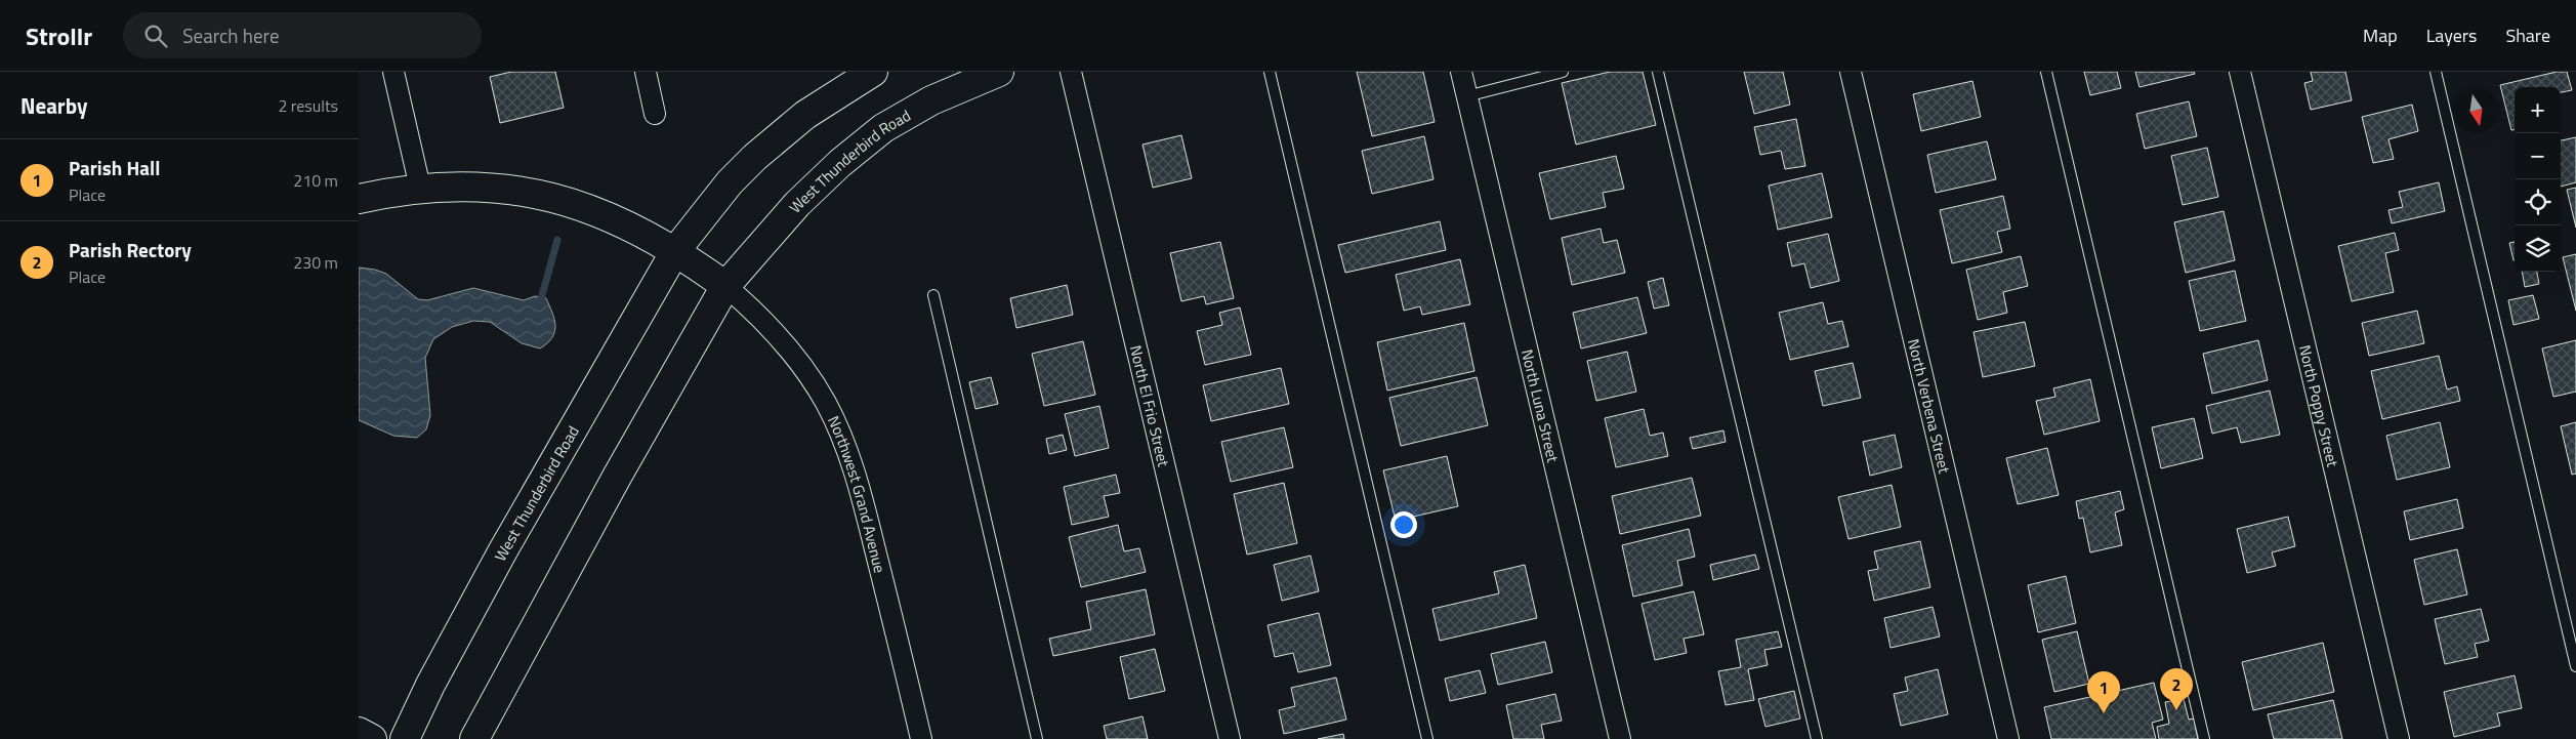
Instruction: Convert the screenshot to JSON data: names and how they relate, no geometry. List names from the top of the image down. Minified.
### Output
{"streets":{"main road":["West Thunderbird Road"],"street":["North Luna Street","North El Frio Street","North Verbena Street","North Poppy Street","Northwest Grand Avenue"]},"crossings":[["West Thunderbird Road","Northwest Grand Avenue"]],"north":"bottom","page":{"header":"Strollr","search":"Search here","nav":["Map","Layers","Share"],"heading":["Nearby","2 results"],"map_buttons":["+","−"],"list":[{"mark":"1","name":"Parish Hall","note":"Place","value":"210 m"},{"mark":"2","name":"Parish Rectory","note":"Place","value":"230 m"}],"pins":["2","1"]}}
